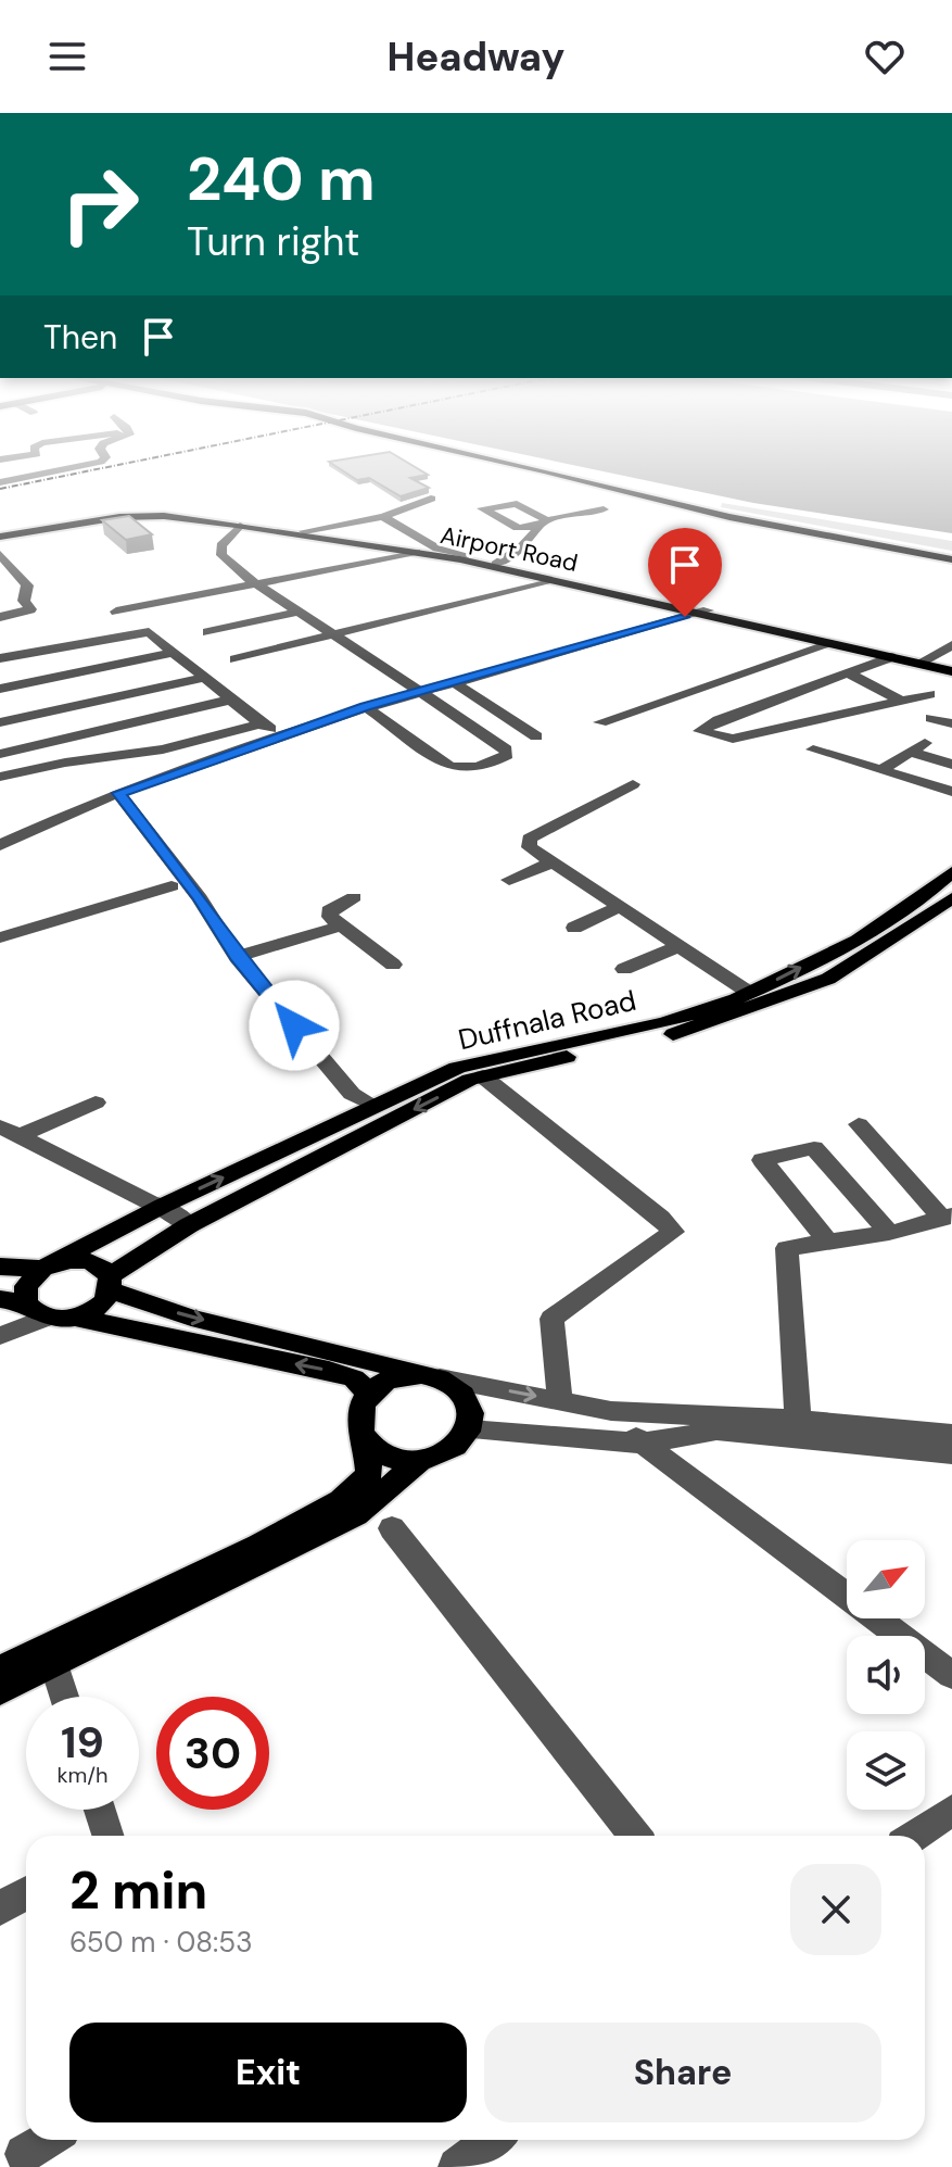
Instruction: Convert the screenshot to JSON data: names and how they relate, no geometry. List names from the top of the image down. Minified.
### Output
{"streets":{"main road":["Airport Road","Duffnala Road"]},"north":"top right","page":{"header":"Headway","turn":["240 m","Turn right"],"then":"Then","speed":"19 km/h","limit":"30","heading":["2 min","650 m · 08:53"],"buttons":["Exit","Share"]}}
